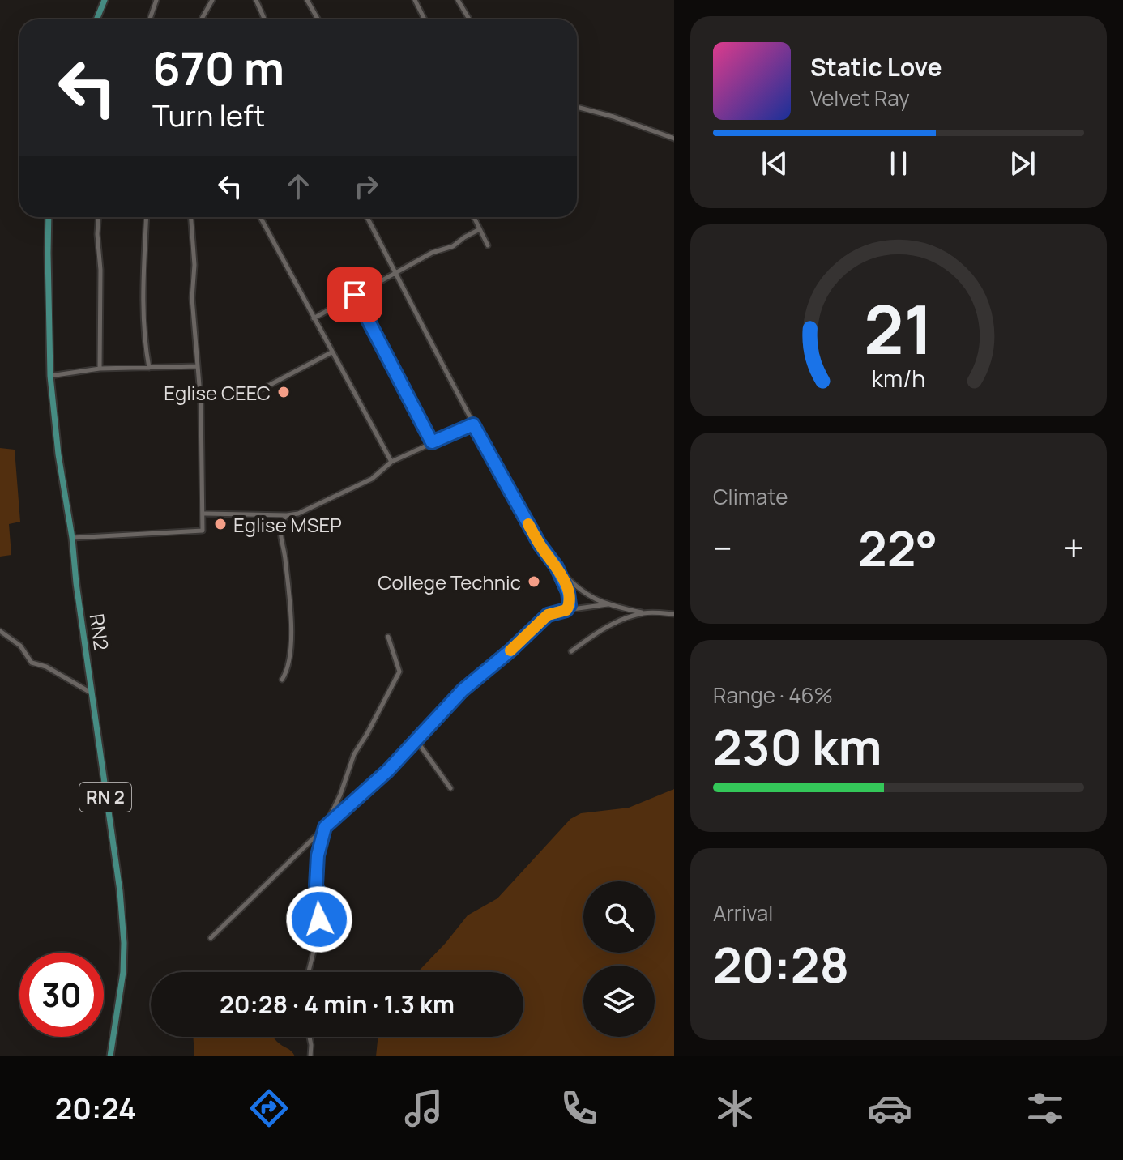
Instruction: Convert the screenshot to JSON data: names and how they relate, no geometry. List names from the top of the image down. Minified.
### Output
{"streets":{"main road":["RN2","RN 2"]},"places":["Eglise CEEC","Eglise MSEP","College Technic"],"page":{"turn":["670 m","Turn left"],"song":["Static Love","Velvet Ray"],"tile":["Climate",["Range · 46%","230 km"],["Arrival","20:28"]],"heat":["−","22°","+"],"limit":"30","trip":"20:28 · 4 min · 1.3 km","tabs":"20:24","gauge":["21","km/h"]}}
